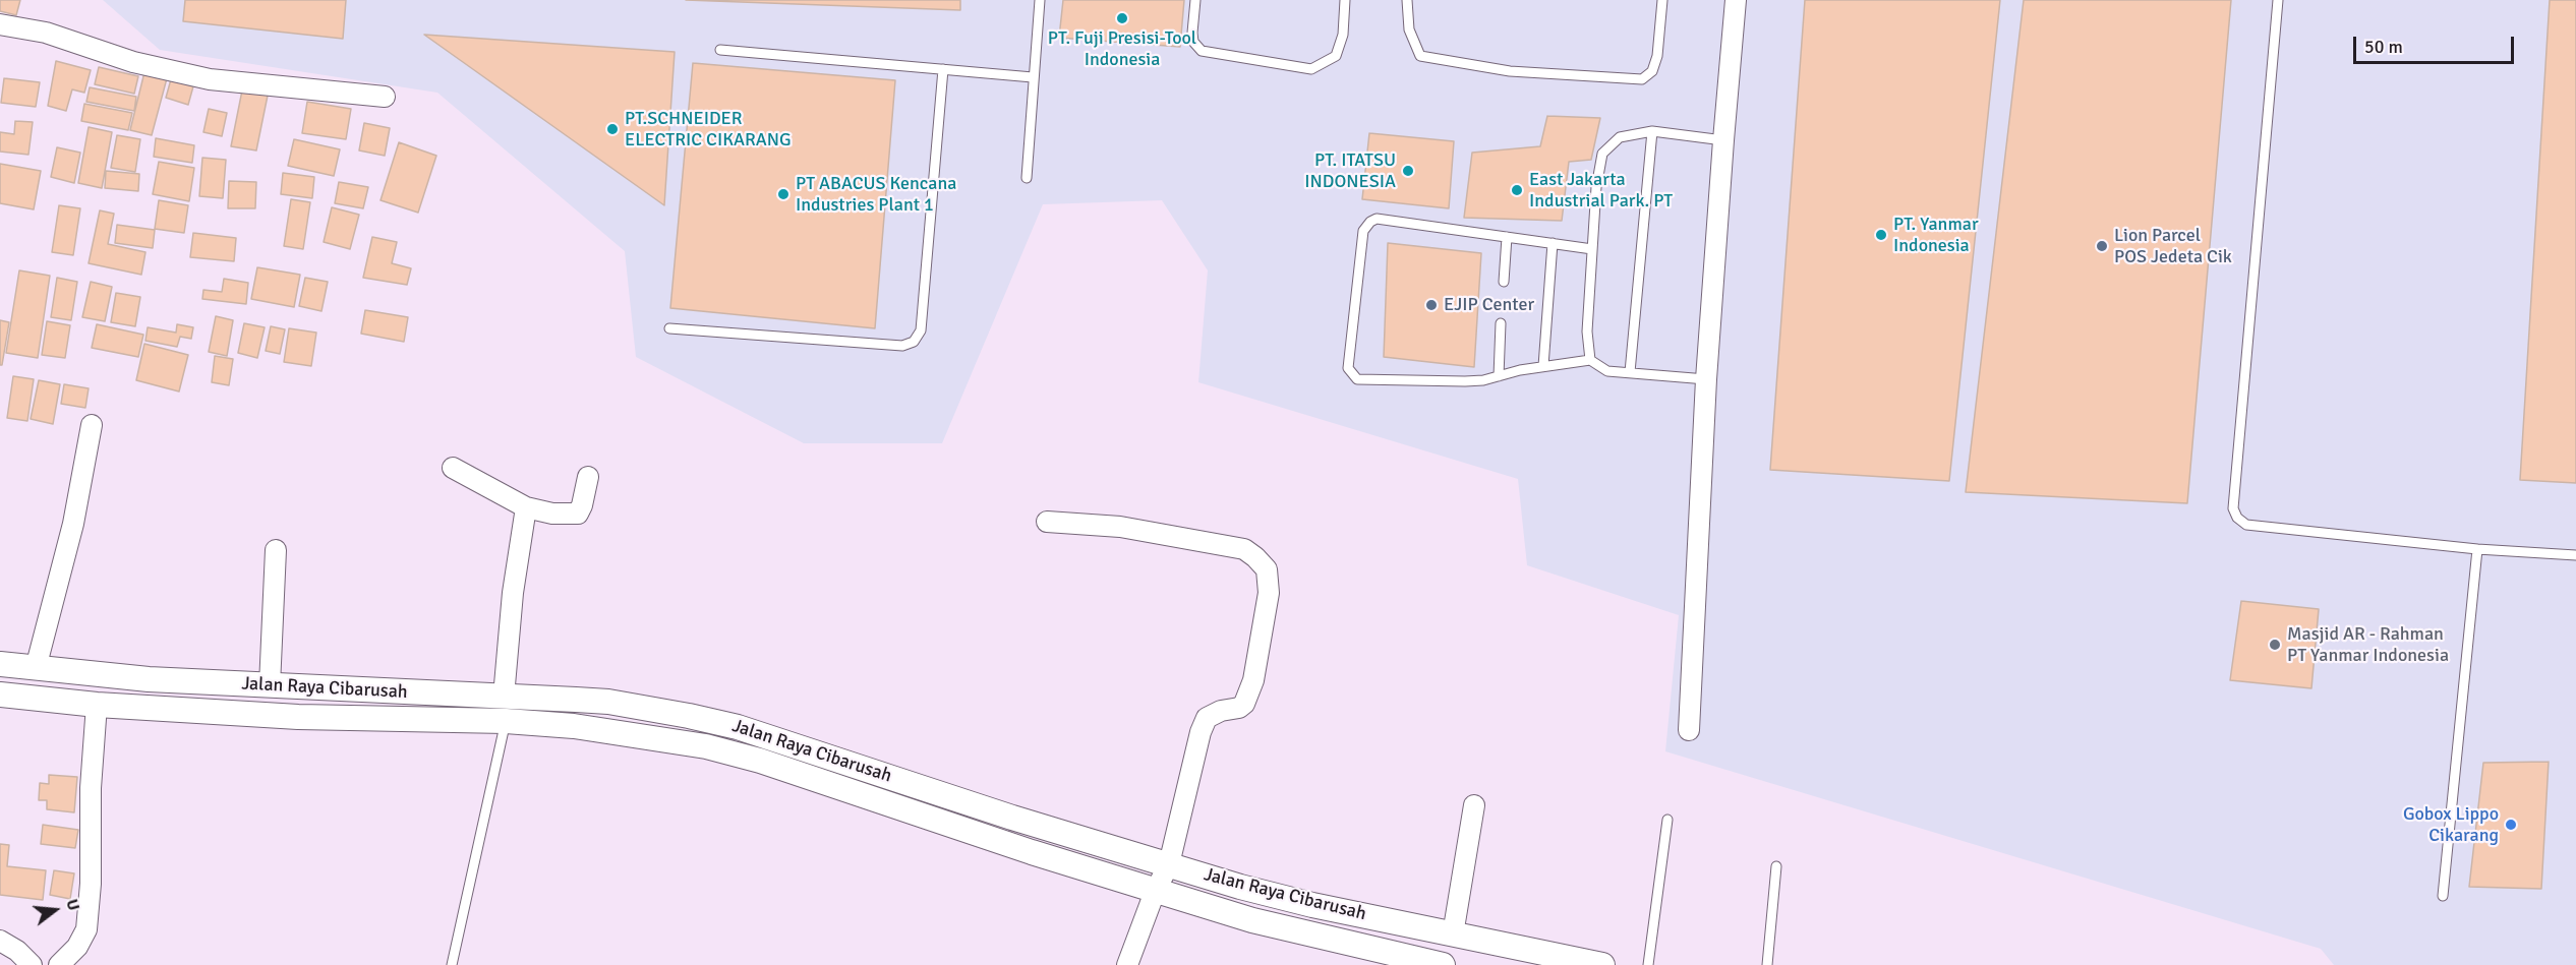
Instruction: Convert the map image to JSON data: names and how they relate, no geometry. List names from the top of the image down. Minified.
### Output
{"streets":{"street":["Jalan Raya Cibarusah"]},"places":["PT. Fuji Presisi-Tool Indonesia","PT.SCHNEIDER ELECTRIC CIKARANG","PT. ITATSU INDONESIA","East Jakarta Industrial Park. PT","PT ABACUS Kencana Industries Plant 1","PT. Yanmar Indonesia","Lion Parcel POS Jedeta Cik","EJIP Center","Masjid AR - Rahman PT Yanmar Indonesia","Gobox Lippo Cikarang"],"scale_bar":"50 m","north":"right"}
